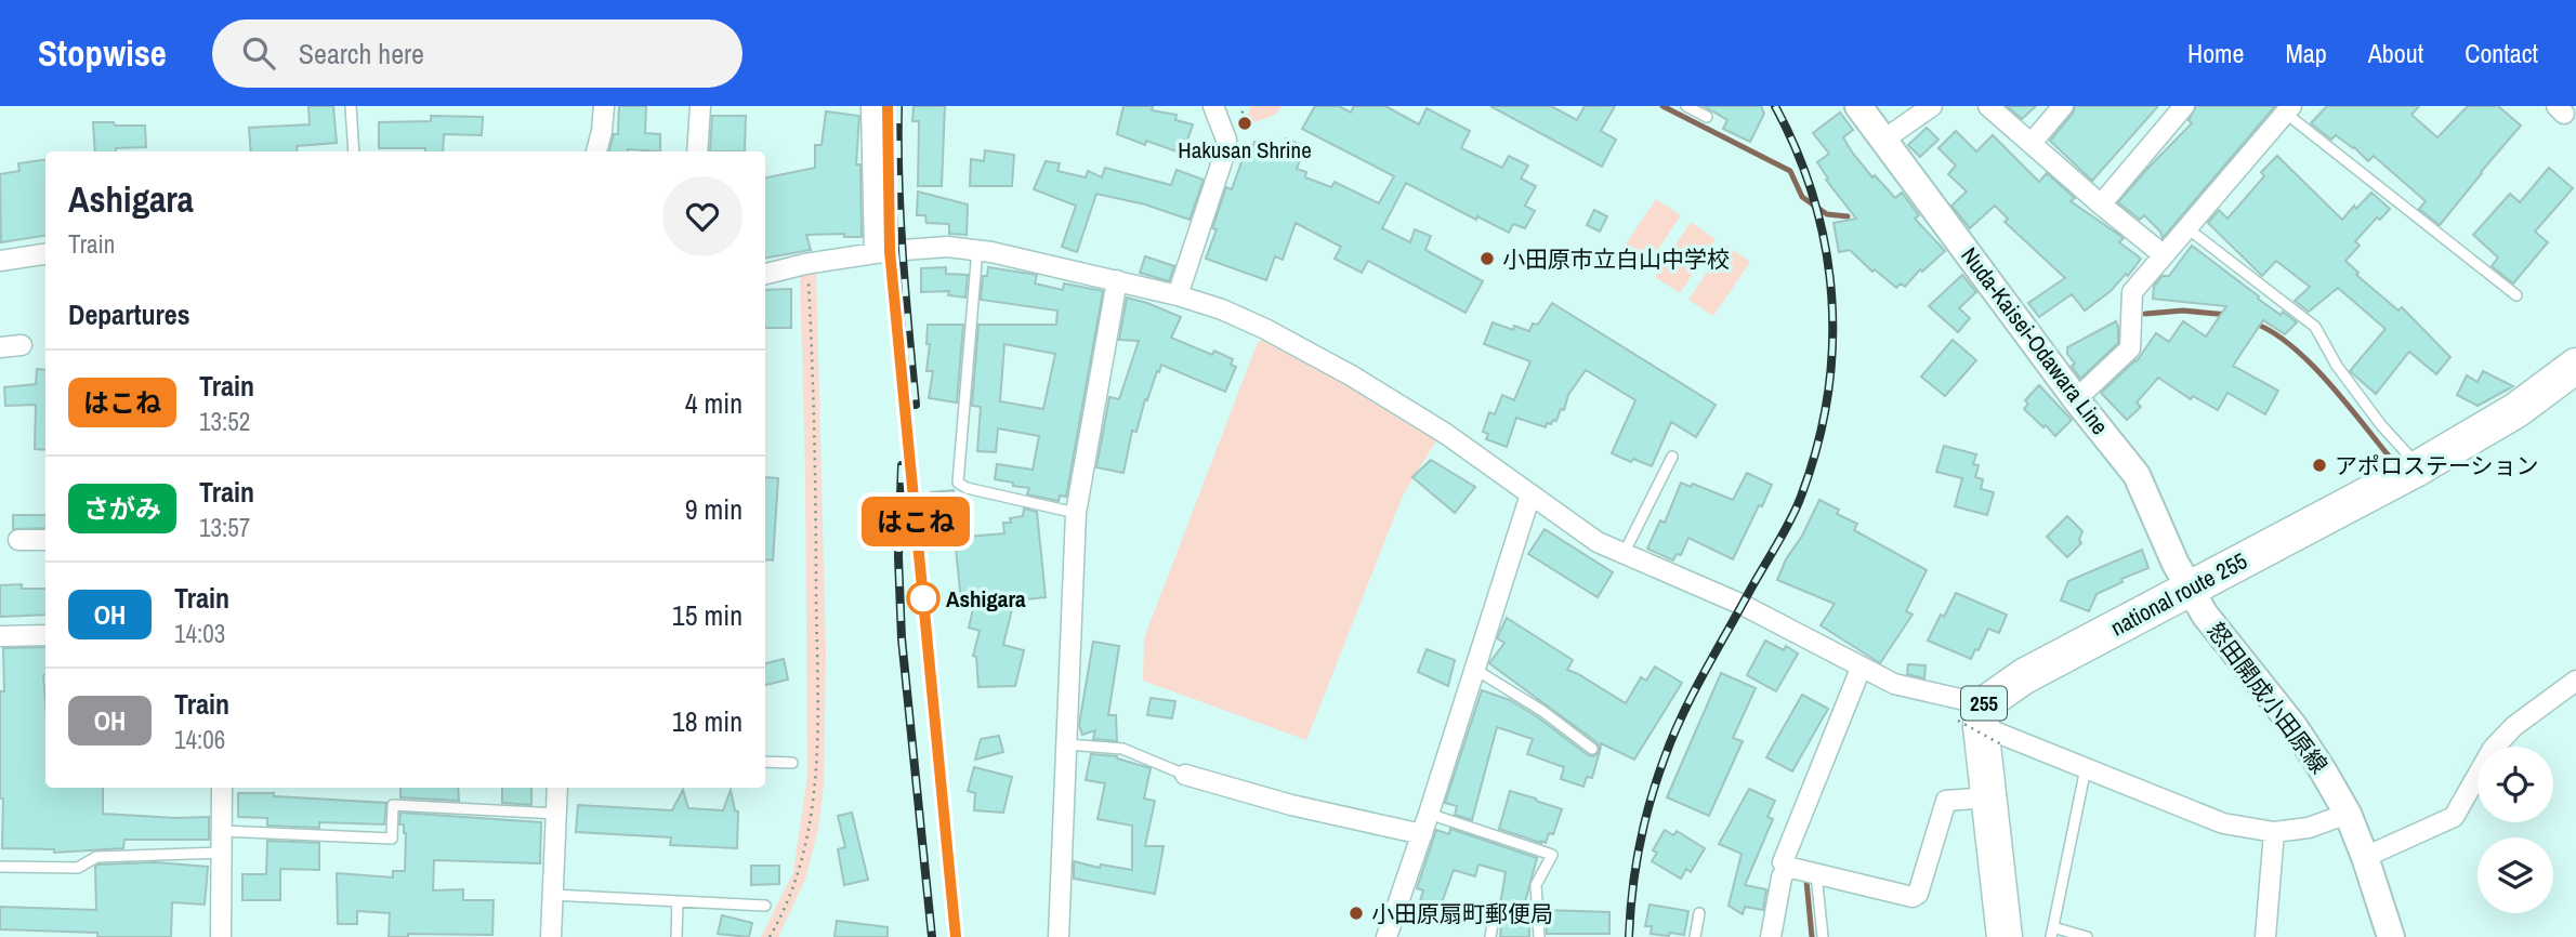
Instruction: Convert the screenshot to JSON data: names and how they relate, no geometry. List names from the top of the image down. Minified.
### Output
{"streets":{"highway":["national route 255","255"],"main road":["Nuda-Kaisei-Odawara Line","怒田開成小田原線"]},"crossings":[["Nuda-Kaisei-Odawara Line","national route 255"],["Nuda-Kaisei-Odawara Line","怒田開成小田原線"],["national route 255","怒田開成小田原線"],["national route 255","255"]],"places":["Hakusan Shrine","小田原市立白山中学校","アポロステーション","Ashigara","小田原扇町郵便局"],"page":{"header":"Stopwise","search":"Search here","nav":["Home","Map","About","Contact"],"on_map":"はこね","heading":[["Ashigara","Train"],"Departures"],"list":[{"mark":"はこね","name":"Train","note":"13:52","value":"4 min"},{"mark":"さがみ","name":"Train","note":"13:57","value":"9 min"},{"mark":"OH","name":"Train","note":"14:03","value":"15 min"},{"mark":"OH","name":"Train","note":"14:06","value":"18 min"}]}}
